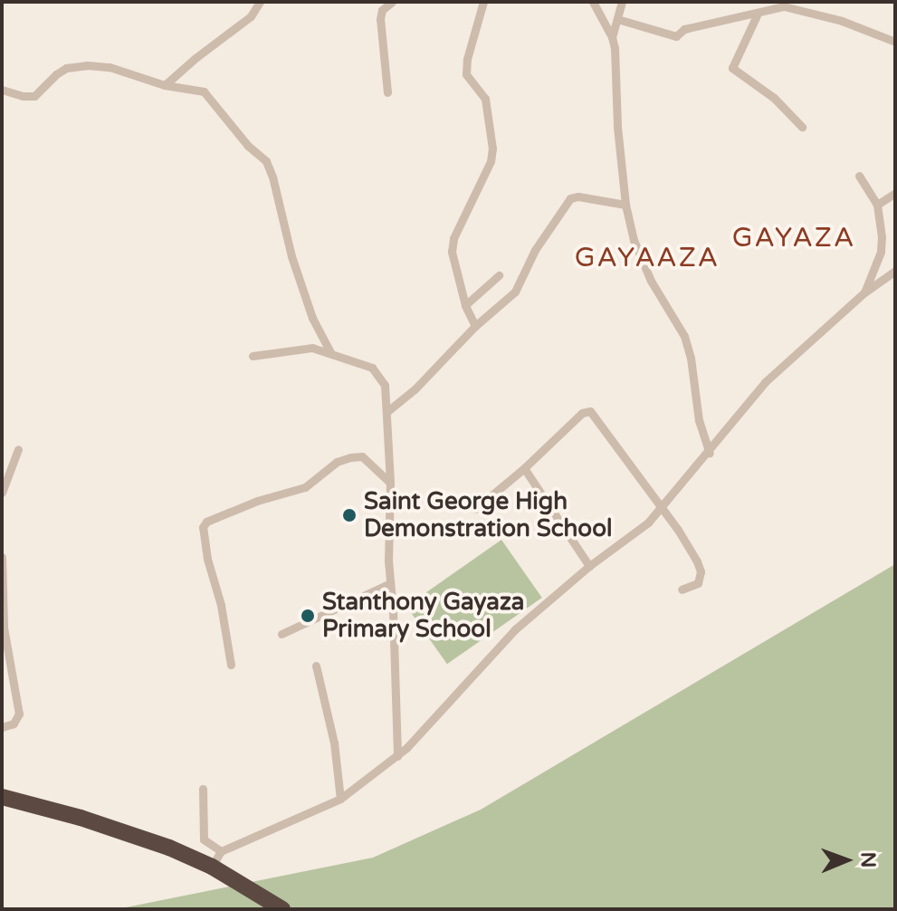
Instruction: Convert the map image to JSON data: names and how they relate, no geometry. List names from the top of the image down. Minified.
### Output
{"districts":["GAYAZA","GAYAAZA"],"places":["Saint George High Demonstration School","Stanthony Gayaza Primary School"],"north":"right"}
